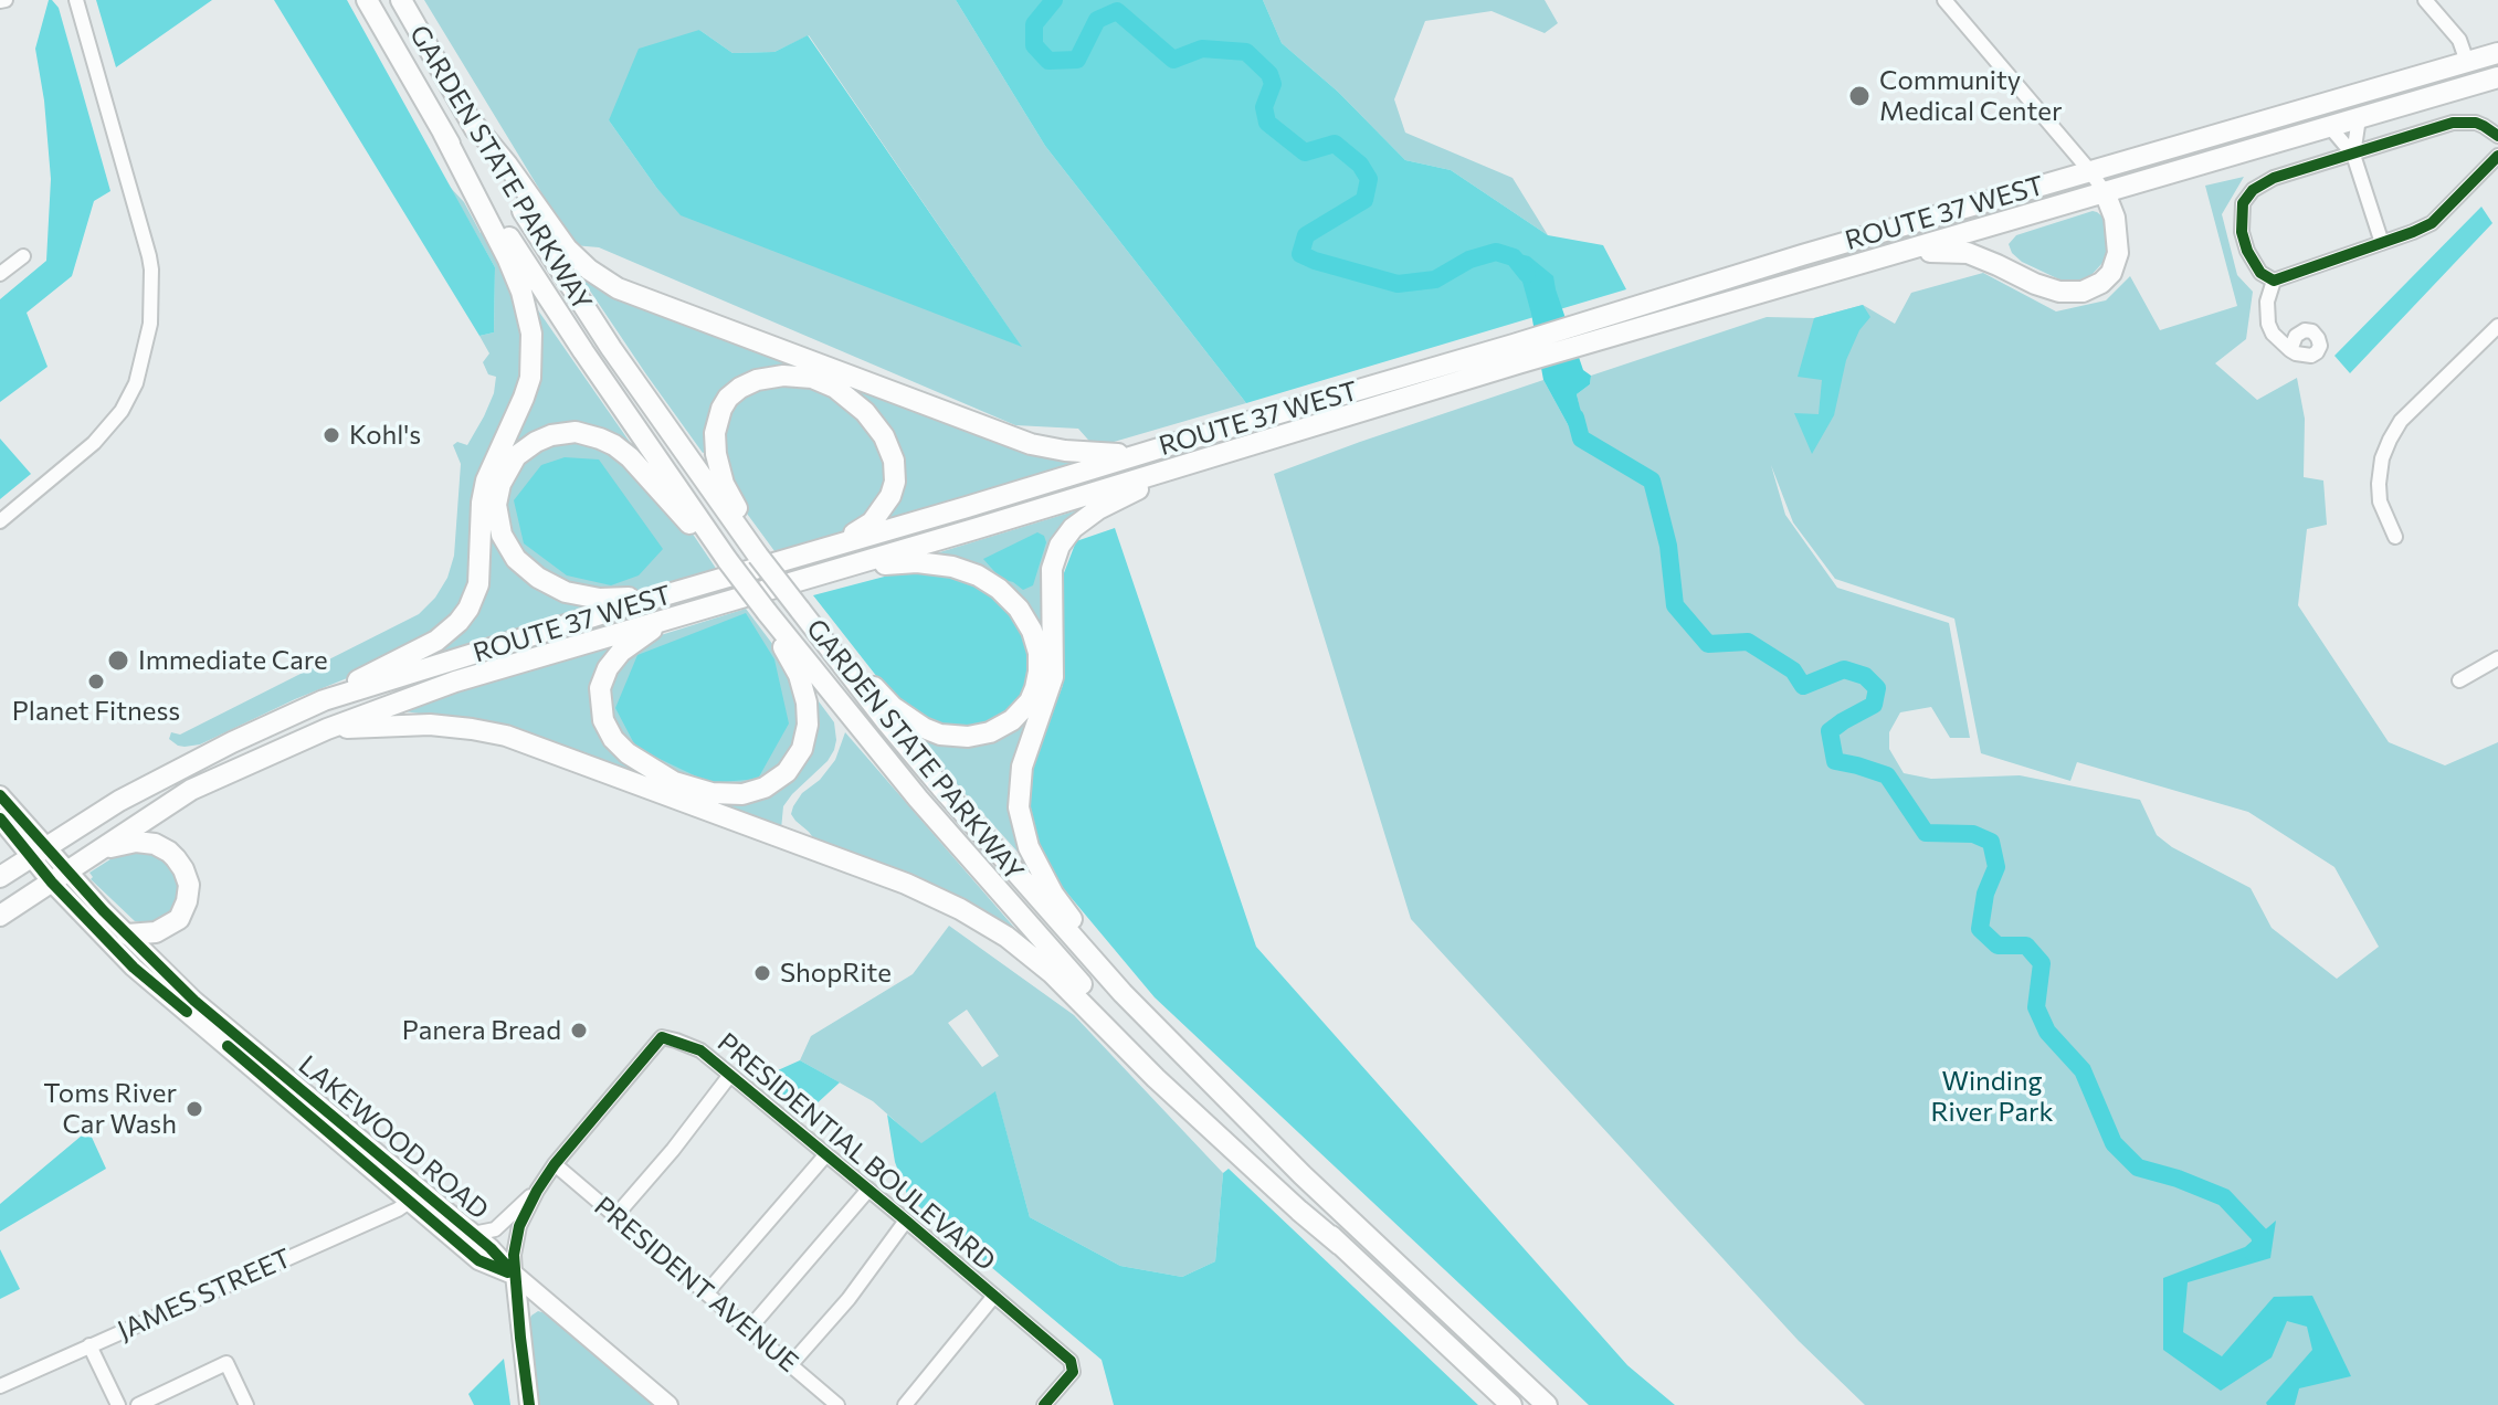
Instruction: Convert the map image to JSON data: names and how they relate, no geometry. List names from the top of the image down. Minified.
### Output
{"streets":{"highway":["GARDEN STATE PARKWAY","ROUTE 37 WEST"],"main road":["LAKEWOOD ROAD"],"street":["PRESIDENTIAL BOULEVARD","PRESIDENT AVENUE","JAMES STREET"]},"crossings":[["ROUTE 37 WEST","LAKEWOOD ROAD"],["LAKEWOOD ROAD","PRESIDENTIAL BOULEVARD"],["LAKEWOOD ROAD","JAMES STREET"],["PRESIDENTIAL BOULEVARD","PRESIDENT AVENUE"]],"parks":["Winding River Park"],"places":["Community Medical Center","Kohl's","Immediate Care","Planet Fitness","ShopRite","Panera Bread","Toms River Car Wash"]}
